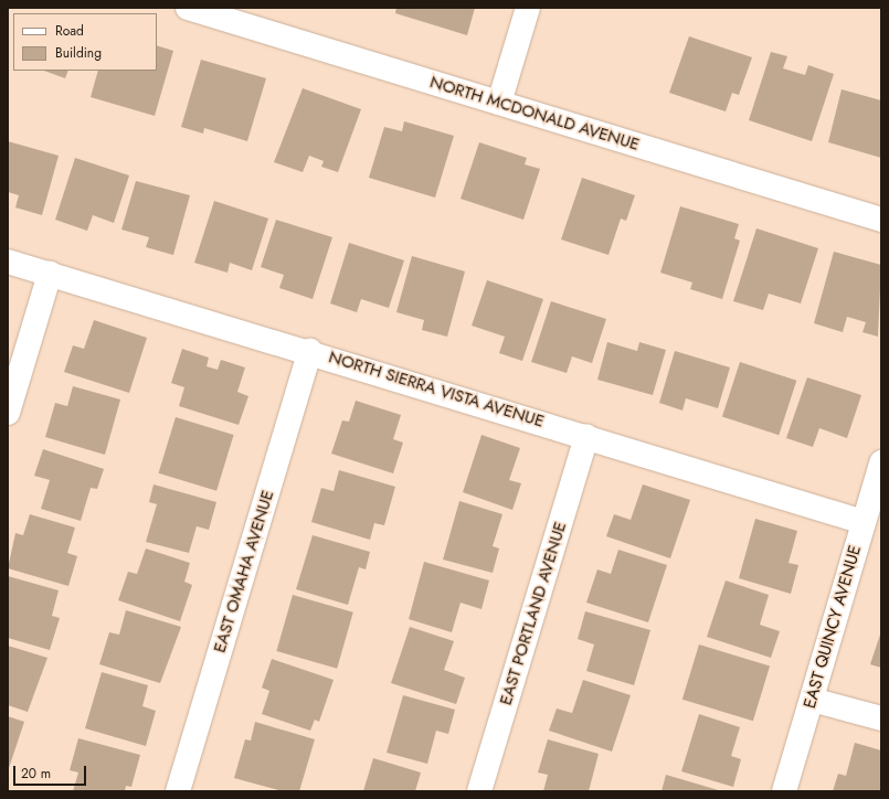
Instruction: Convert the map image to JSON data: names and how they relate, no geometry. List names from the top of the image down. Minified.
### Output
{"streets":{"street":["NORTH MCDONALD AVENUE","NORTH SIERRA VISTA AVENUE","EAST OMAHA AVENUE","EAST PORTLAND AVENUE","EAST QUINCY AVENUE"]},"crossings":[["NORTH SIERRA VISTA AVENUE","EAST OMAHA AVENUE"],["NORTH SIERRA VISTA AVENUE","EAST PORTLAND AVENUE"],["NORTH SIERRA VISTA AVENUE","EAST QUINCY AVENUE"]],"legend":["Road","Building"],"scale_bar":"20 m"}
